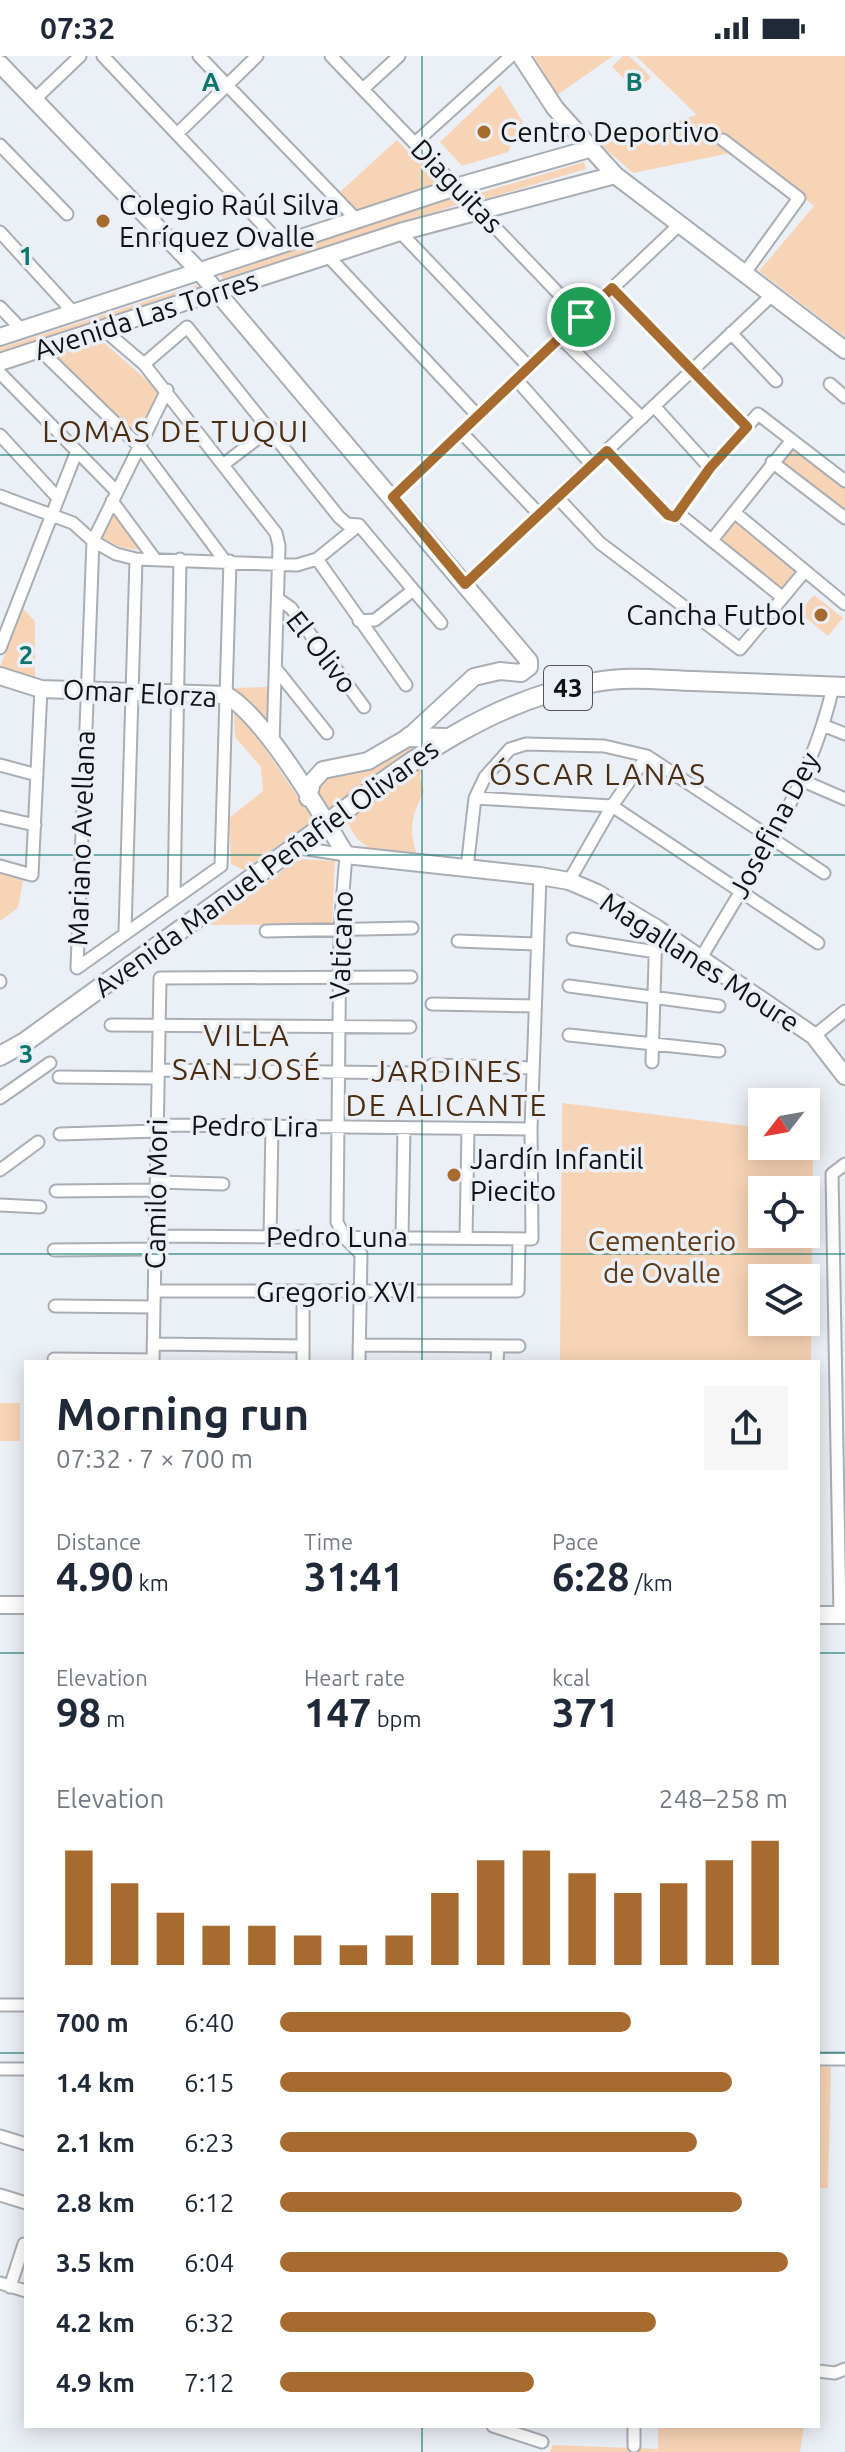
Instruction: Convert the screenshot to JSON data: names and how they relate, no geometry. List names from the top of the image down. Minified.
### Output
{"streets":{"main road":["43","Avenida Manuel Peñafiel Olivares"],"street":["Diaguitas","Avenida Las Torres","El Olivo","Omar Elorza","Josefina Dey","Mariano Avellana","Vaticano","Magallanes Moure","Pedro Lira","Camilo Mori","Pedro Luna","Gregorio XVI"]},"crossings":[["Diaguitas","Avenida Las Torres"],["Omar Elorza","Mariano Avellana"],["Omar Elorza","Avenida Manuel Peñafiel Olivares"],["Omar Elorza","Vaticano"],["Omar Elorza","Magallanes Moure"],["Josefina Dey","Avenida Manuel Peñafiel Olivares"],["Josefina Dey","Magallanes Moure"],["Vaticano","Magallanes Moure"],["Vaticano","Pedro Lira"],["Vaticano","Camilo Mori"],["Vaticano","Pedro Luna"],["Vaticano","Gregorio XVI"],["Pedro Lira","Camilo Mori"],["Camilo Mori","Pedro Luna"],["Camilo Mori","Gregorio XVI"],["Pedro Luna","Gregorio XVI"]],"districts":["LOMAS DE TUQUI","ÓSCAR LANAS","VILLA SAN JOSÉ","JARDINES DE ALICANTE"],"parks":["Cementerio de Ovalle"],"places":["Centro Deportivo","Colegio Raúl Silva Enríquez Ovalle","Cancha Futbol","Jardín Infantil Piecito"],"north":"bottom left","page":{"status":"07:32","heading":["Morning run","07:32 · 7 × 700 m"],"stats":[["Distance","4.90 km"],["Time","31:41"],["Pace","6:28 /km"],["Elevation","98 m"],["Heart rate","147 bpm"],["kcal","371"]],"chart":["Elevation","248–258 m"],"list":[{"name":"700 m","note":"6:40"},{"name":"1.4 km","note":"6:15"},{"name":"2.1 km","note":"6:23"},{"name":"2.8 km","note":"6:12"},{"name":"3.5 km","note":"6:04"},{"name":"4.2 km","note":"6:32"},{"name":"4.9 km","note":"7:12"}]},"grid":{"columns":["A","B"],"rows":["1","2","3"]}}
